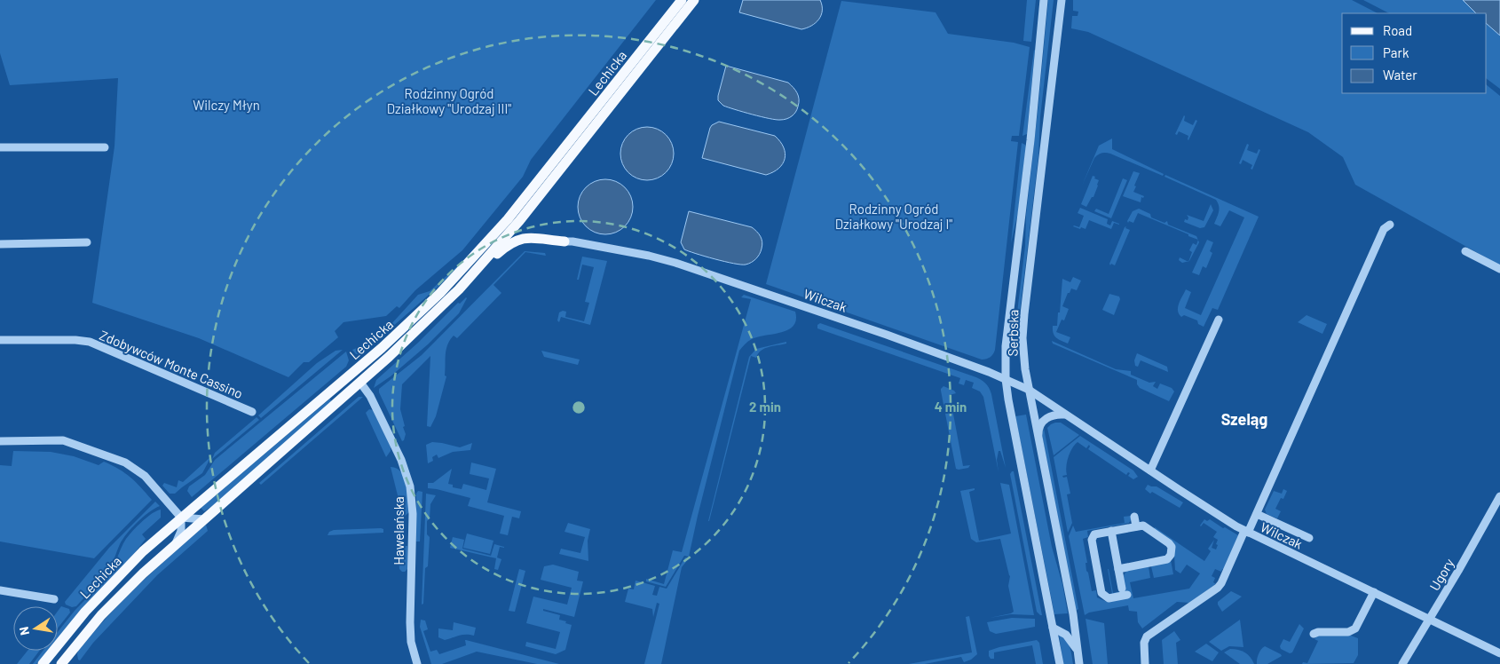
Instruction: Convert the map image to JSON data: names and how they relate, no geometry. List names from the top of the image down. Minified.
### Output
{"streets":{"main road":["Lechicka"],"street":["Wilczak","Serbska","Zdobywców Monte Cassino","Hawelańska","Ugory"]},"crossings":[["Lechicka","Hawelańska"],["Wilczak","Serbska"],["Wilczak","Ugory"]],"districts":["Szeląg"],"parks":["Rodzinny Ogród Działkowy \"Urodzaj III\"","Wilczy Młyn","Rodzinny Ogród Działkowy \"Urodzaj I\""],"legend":["Road","Park","Water"],"north":"left","rings":["2 min","4 min"]}
